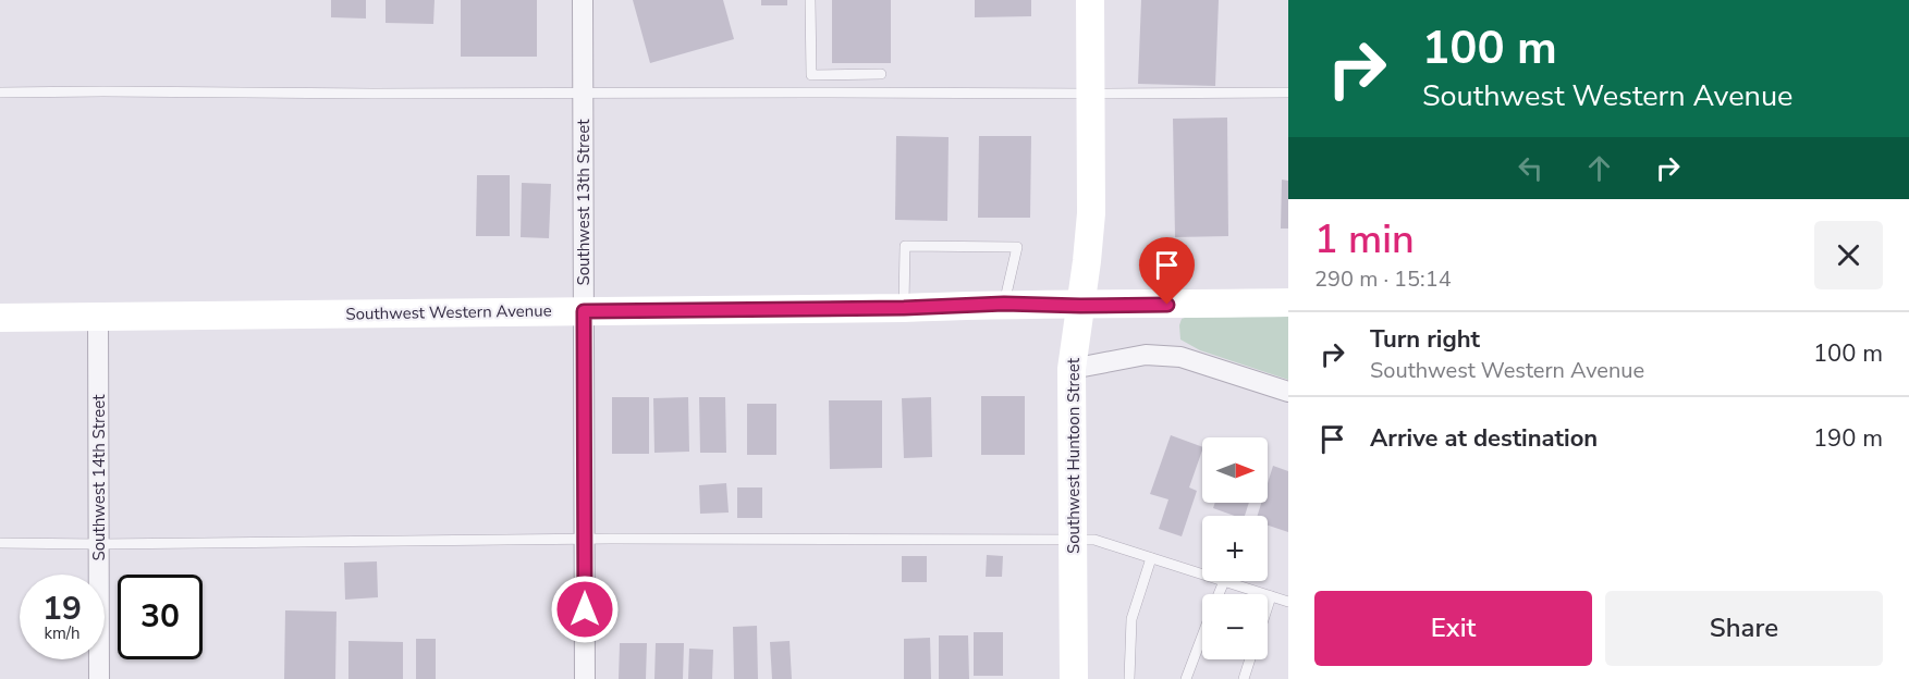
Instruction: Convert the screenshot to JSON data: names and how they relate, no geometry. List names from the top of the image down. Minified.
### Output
{"streets":{"street":["Southwest 13th Street","Southwest Western Avenue","Southwest Huntoon Street","Southwest 14th Street"]},"crossings":[["Southwest 13th Street","Southwest Western Avenue"],["Southwest Western Avenue","Southwest Huntoon Street"],["Southwest Western Avenue","Southwest 14th Street"]],"north":"right","page":{"turn":["100 m","Southwest Western Avenue"],"heading":["1 min","290 m · 15:14"],"list":[{"name":"Turn right","note":"Southwest Western Avenue","value":"100 m"},{"name":"Arrive at destination","value":"190 m"}],"map_buttons":["+","−"],"speed":"19 km/h","limit":"30","buttons":["Exit","Share"]}}
